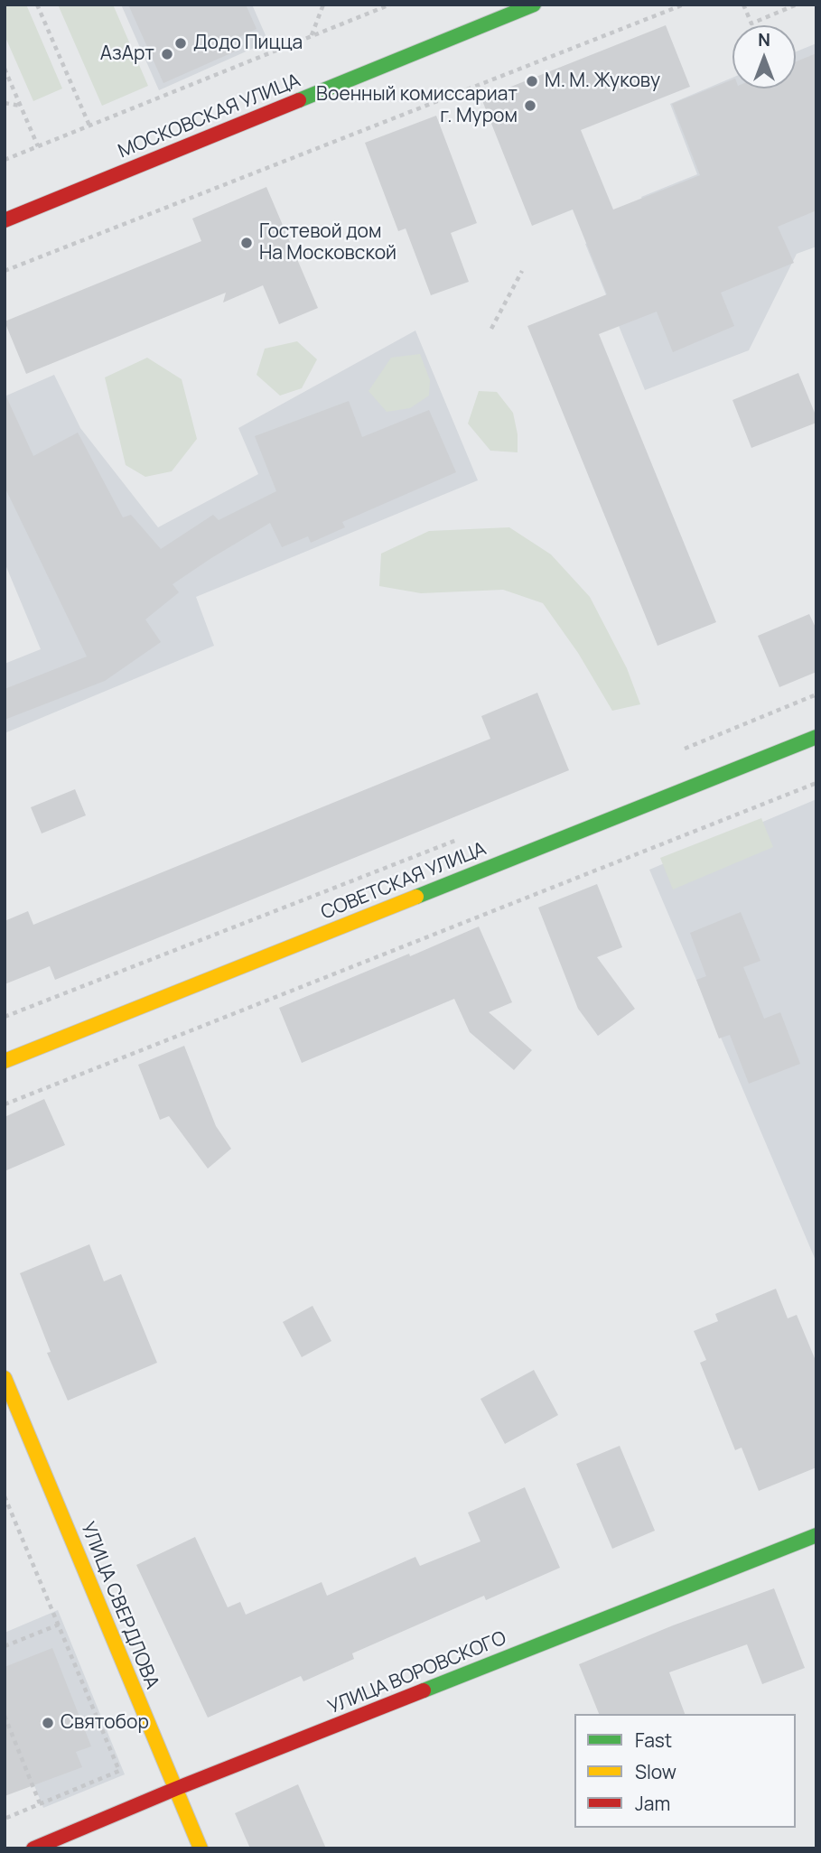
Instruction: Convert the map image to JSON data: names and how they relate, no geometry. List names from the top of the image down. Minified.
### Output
{"streets":{"street":["МОСКОВСКАЯ УЛИЦА","СОВЕТСКАЯ УЛИЦА","УЛИЦА СВЕРДЛОВА","УЛИЦА ВОРОВСКОГО"]},"crossings":[["УЛИЦА СВЕРДЛОВА","УЛИЦА ВОРОВСКОГО"]],"places":["Додо Пицца","АзАрт","М. М. Жукову","Военный комиссариат г. Муром","Гостевой дом На Московской","Святобор"],"legend":["Fast","Slow","Jam"],"north":"top"}
